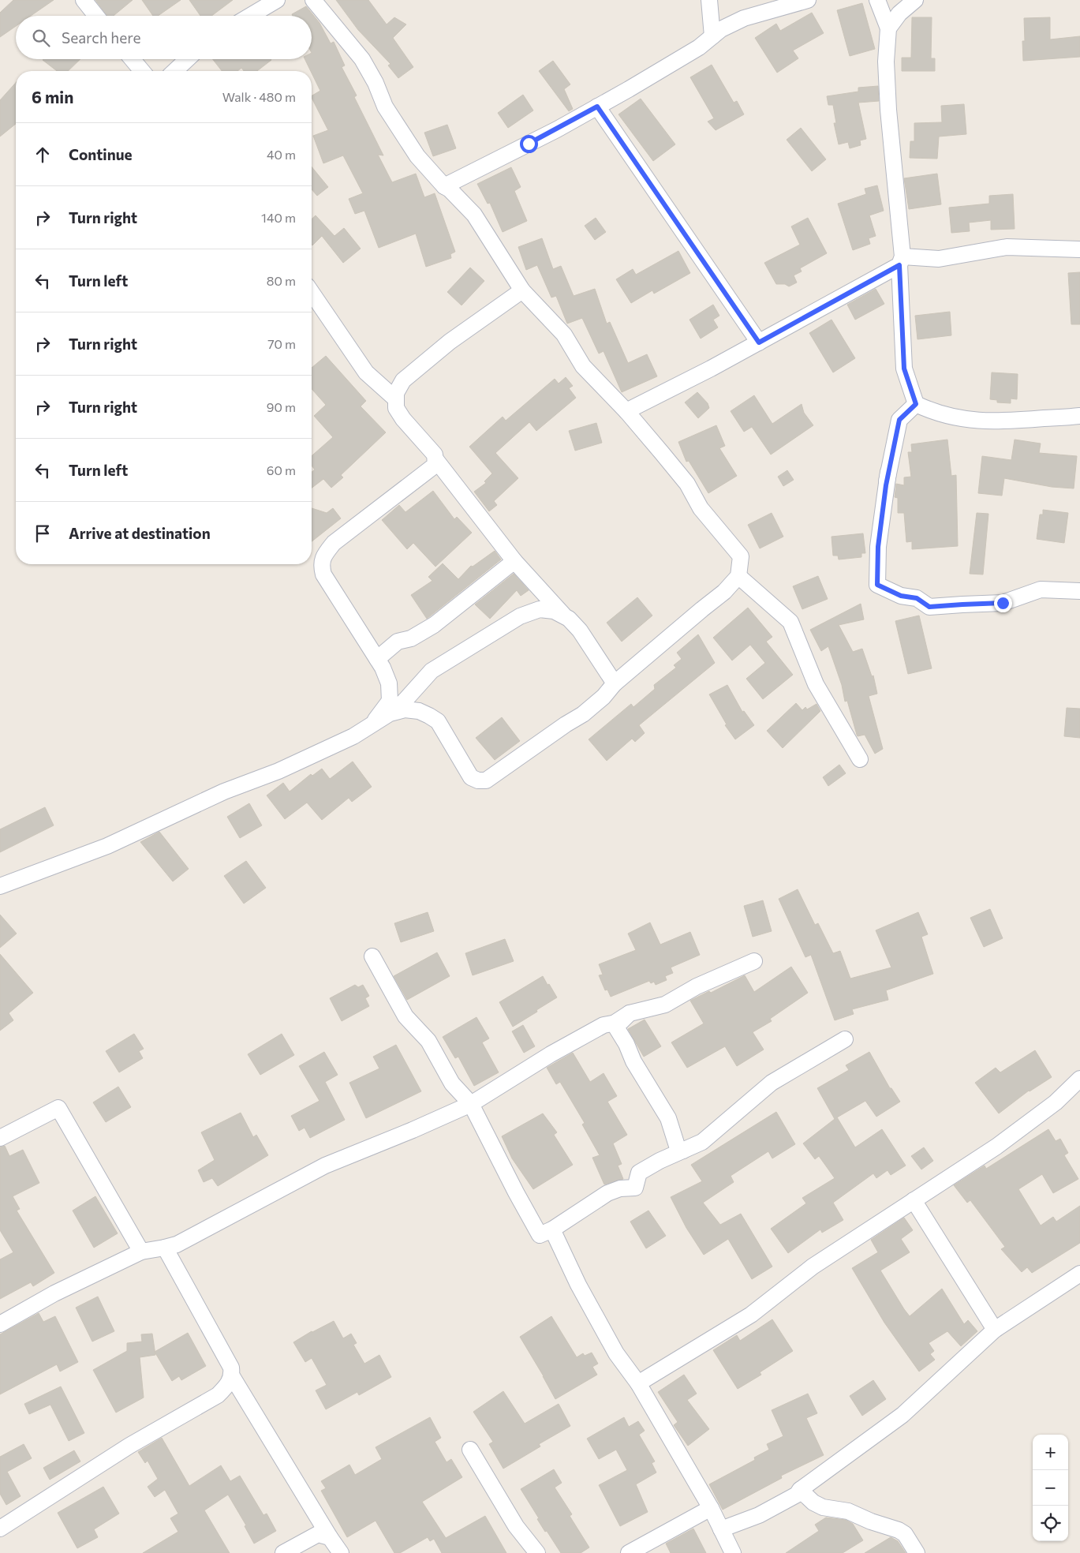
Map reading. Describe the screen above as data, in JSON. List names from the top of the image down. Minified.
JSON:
{"page":{"search":"Search here","heading":["6 min","Walk · 480 m"],"list":[["Continue","40 m"],["Turn right","140 m"],["Turn left","80 m"],["Turn right","70 m"],["Turn right","90 m"],["Turn left","60 m"],"Arrive at destination"],"map_buttons":["+","−"]}}
